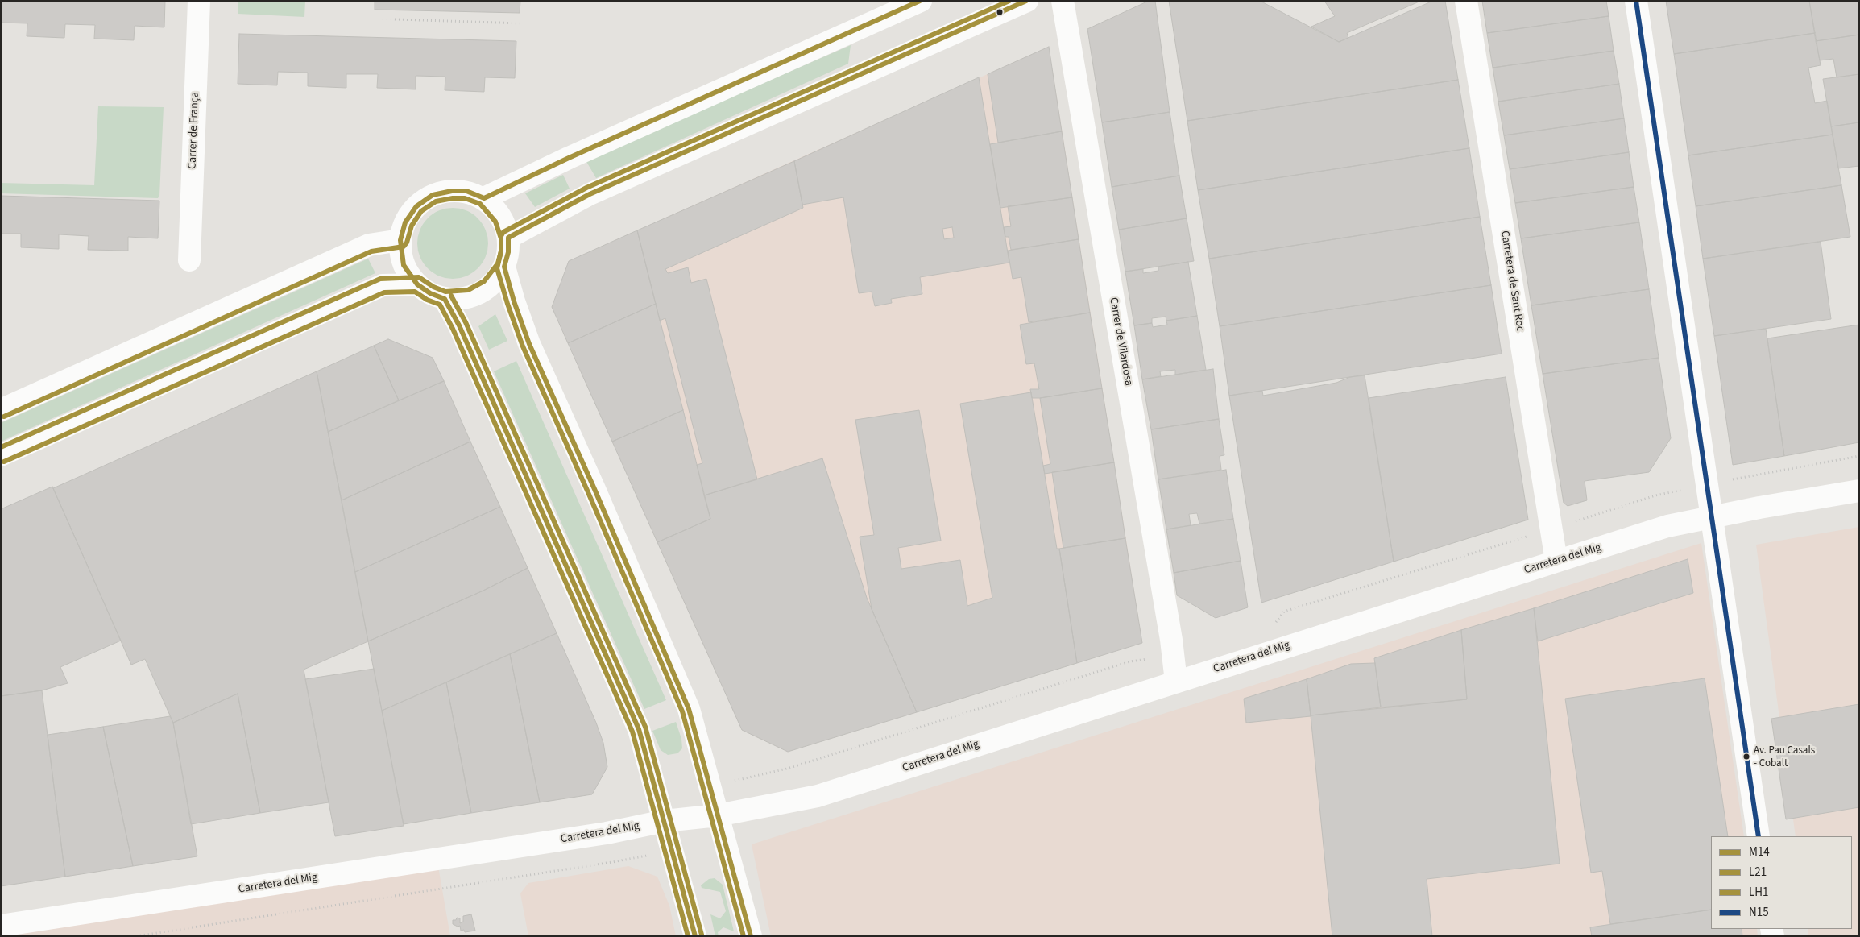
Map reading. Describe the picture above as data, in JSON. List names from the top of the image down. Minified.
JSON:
{"streets":{"street":["Carrer de França","Carretera de Sant Roc","Carrer de Vilardosa","Carretera del Mig"]},"crossings":[["Carretera de Sant Roc","Carretera del Mig"],["Carrer de Vilardosa","Carretera del Mig"]],"places":["Av. Pau Casals - Cobalt"],"lines":["transit line M14","transit line LH1","transit line N15","transit line L21"],"legend":["M14","L21","LH1","N15"]}
